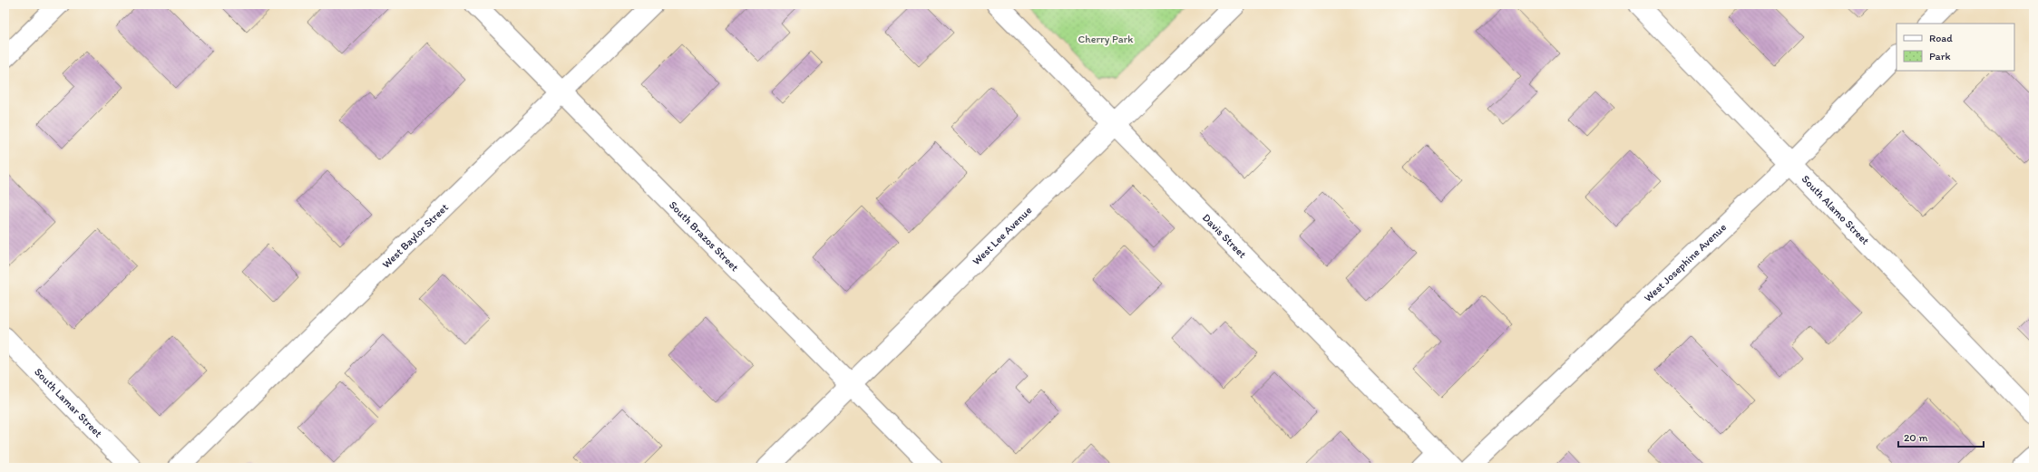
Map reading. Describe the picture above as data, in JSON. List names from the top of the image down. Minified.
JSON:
{"streets":{"street":["South Alamo Street","South Brazos Street","West Lee Avenue","West Baylor Street","Davis Street","West Josephine Avenue","South Lamar Street"]},"crossings":[["South Alamo Street","West Josephine Avenue"],["South Brazos Street","West Lee Avenue"],["South Brazos Street","West Baylor Street"],["West Lee Avenue","Davis Street"]],"parks":["Cherry Park"],"legend":["Road","Park"],"scale_bar":"20 m"}
